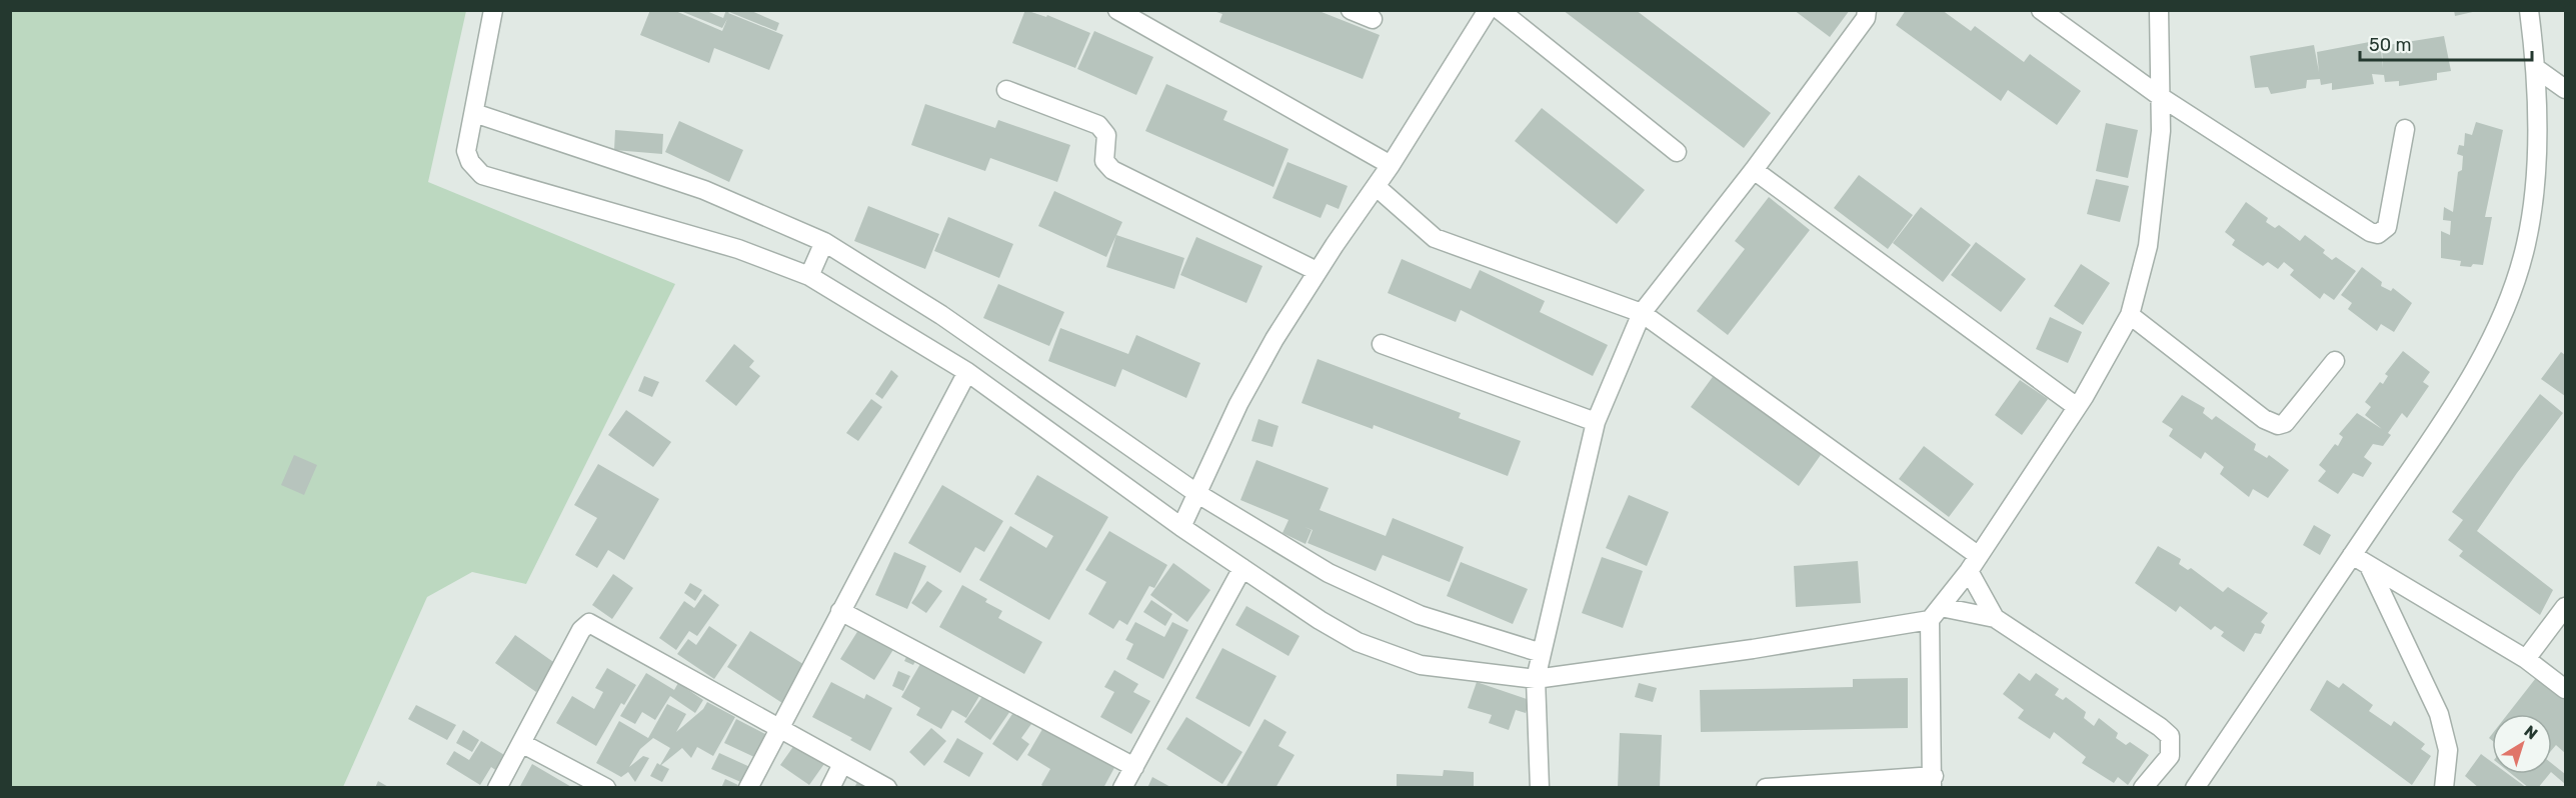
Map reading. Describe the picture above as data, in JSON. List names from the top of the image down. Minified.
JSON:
{"scale_bar":"50 m","north":"top right"}
